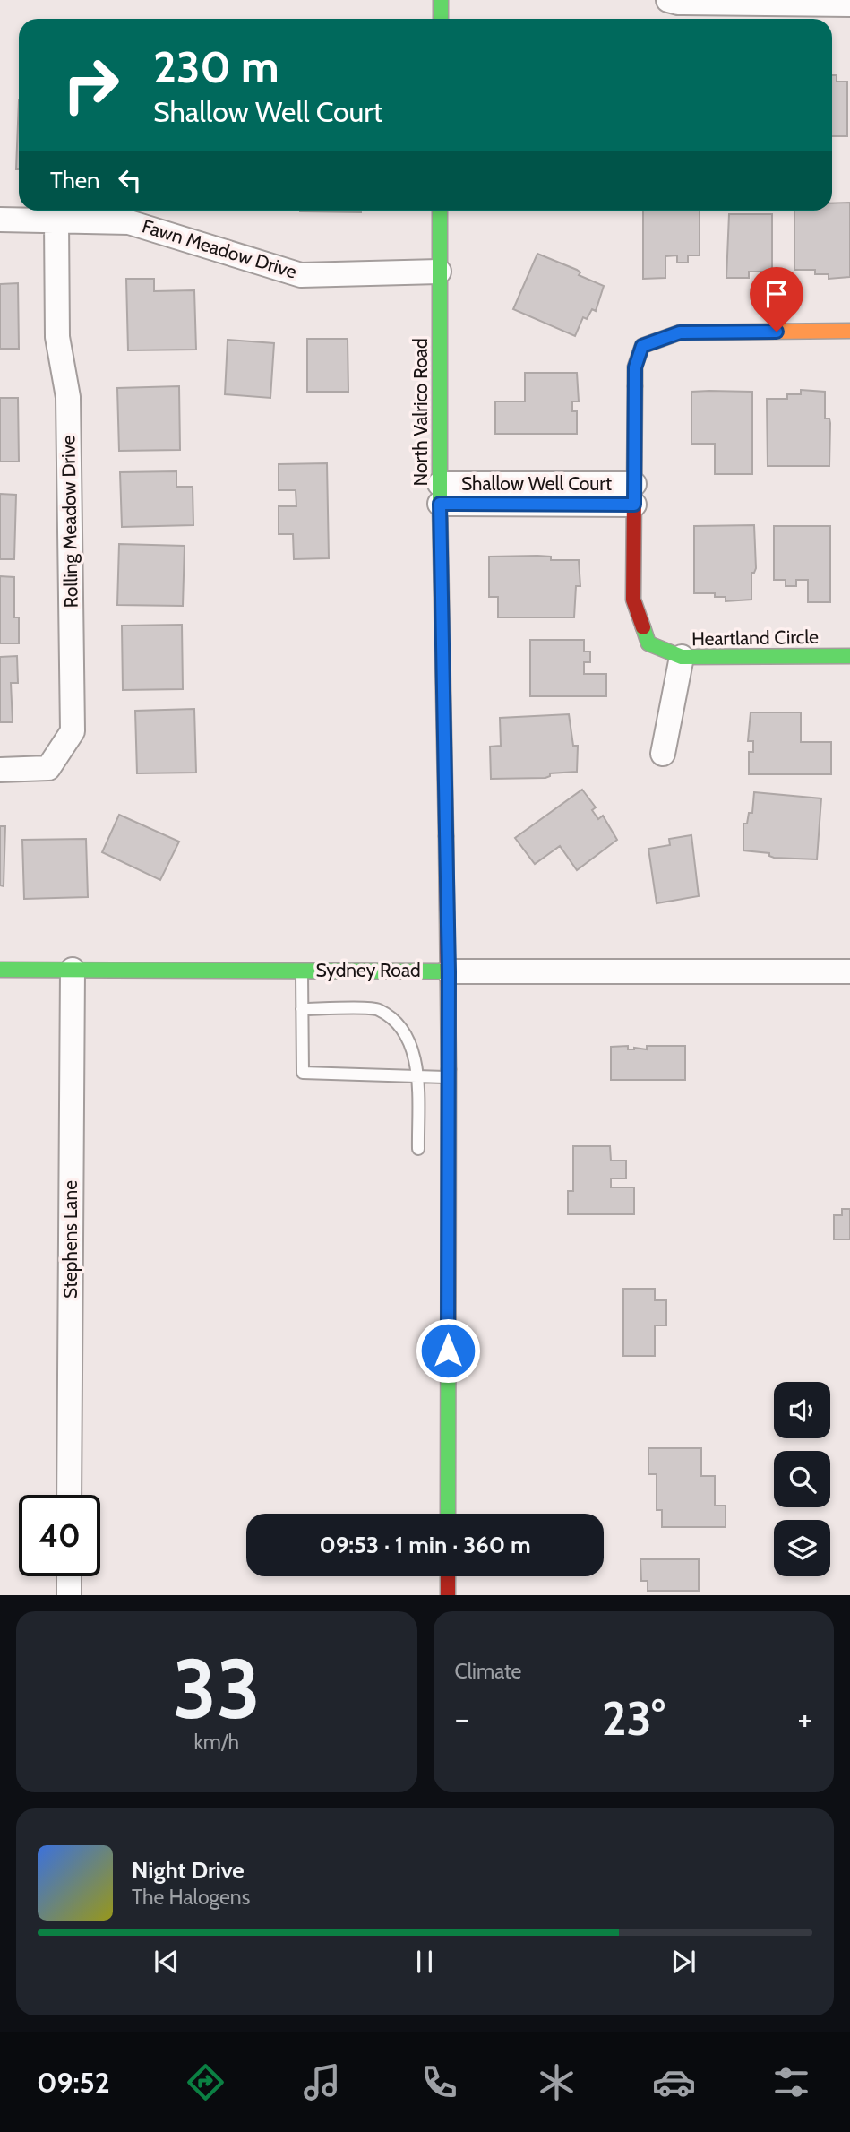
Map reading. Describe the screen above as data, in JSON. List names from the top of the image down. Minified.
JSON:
{"streets":{"street":["Fawn Meadow Drive","North Valrico Road","Shallow Well Court","Rolling Meadow Drive","Heartland Circle","Sydney Road","Stephens Lane"]},"crossings":[["Fawn Meadow Drive","North Valrico Road"],["Fawn Meadow Drive","Rolling Meadow Drive"],["North Valrico Road","Shallow Well Court"],["North Valrico Road","Sydney Road"],["Shallow Well Court","Heartland Circle"],["Sydney Road","Stephens Lane"]],"page":{"turn":["230 m","Shallow Well Court"],"then":"Then","limit":"40","trip":"09:53 · 1 min · 360 m","tile":[["33","km/h"],"Climate"],"heat":["−","23°","+"],"song":["Night Drive","The Halogens"],"tabs":"09:52"}}
